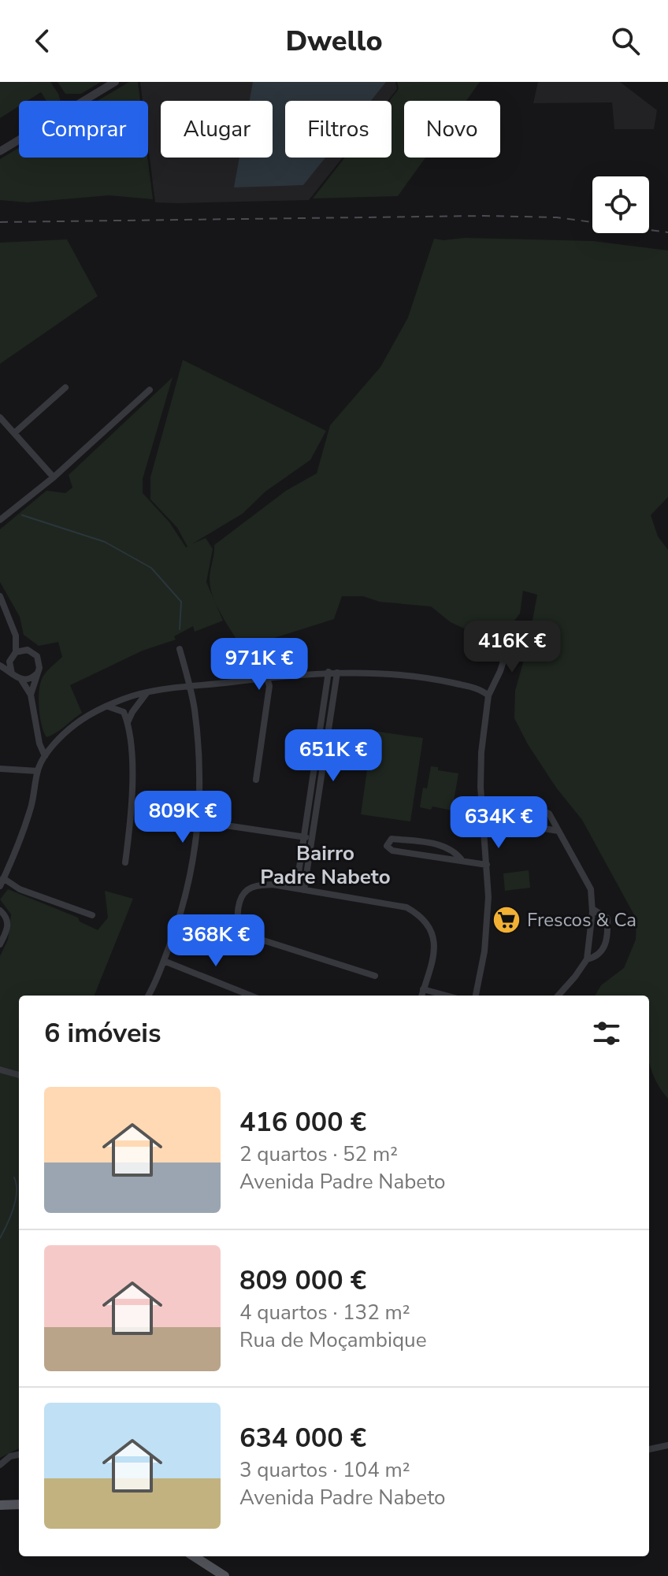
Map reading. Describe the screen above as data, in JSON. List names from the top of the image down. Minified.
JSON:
{"districts":["Bairro Padre Nabeto"],"places":{"supermarket":["Frescos & Ca"]},"page":{"header":"Dwello","chip":["Comprar","Alugar","Filtros","Novo"],"price":["416K €","971K €","651K €","809K €","634K €","368K €"],"heading":"6 imóveis","list":[{"name":"416 000 €","note":"2 quartos · 52 m² · Avenida Padre Nabeto"},{"name":"809 000 €","note":"4 quartos · 132 m² · Rua de Moçambique"},{"name":"634 000 €","note":"3 quartos · 104 m² · Avenida Padre Nabeto"}]}}
